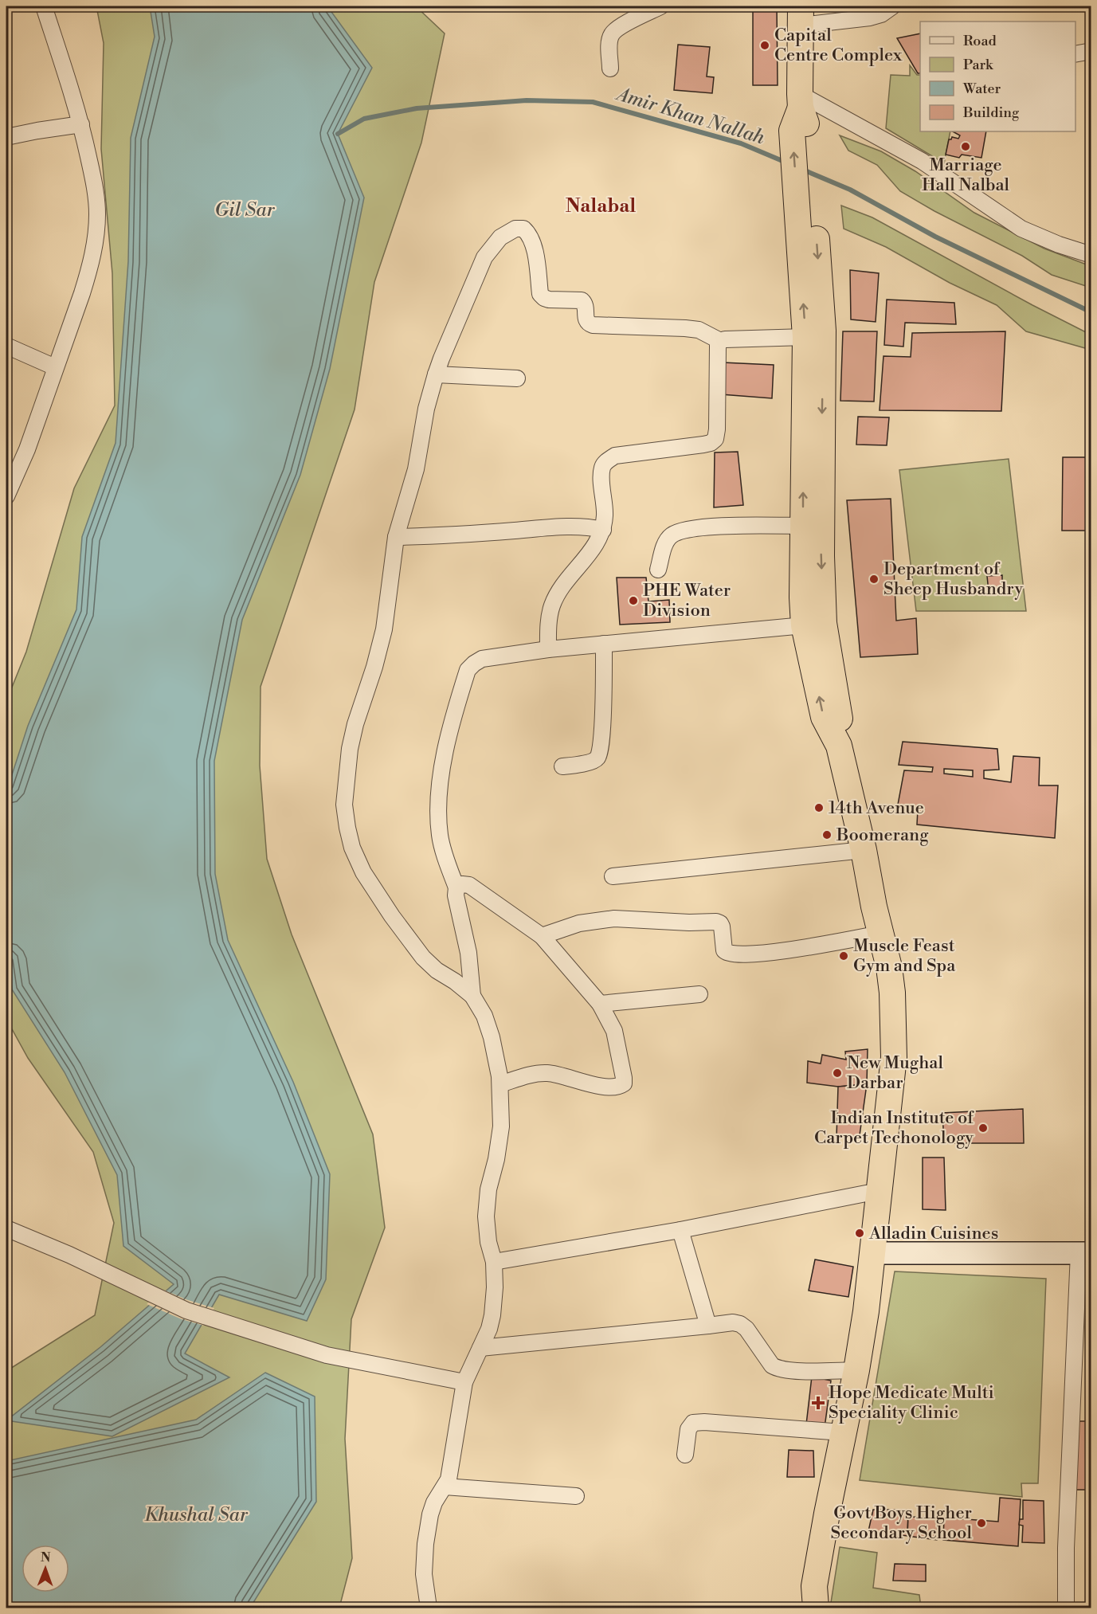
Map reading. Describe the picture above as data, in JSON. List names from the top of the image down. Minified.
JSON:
{"districts":["Nalabal"],"water":["Amir Khan Nallah","Gil Sar","Khushal Sar"],"places":{"other":["Capital Centre Complex","Marriage Hall Nalbal","Department of Sheep Husbandry","PHE Water Division","14th Avenue","Boomerang","Muscle Feast Gym and Spa","New Mughal Darbar","Indian Institute of Carpet Techonology","Alladin Cuisines","Govt Boys Higher Secondary School"],"health":["Hope Medicate Multi Speciality Clinic"]},"legend":["Road","Park","Water","Building"],"north":"top"}
